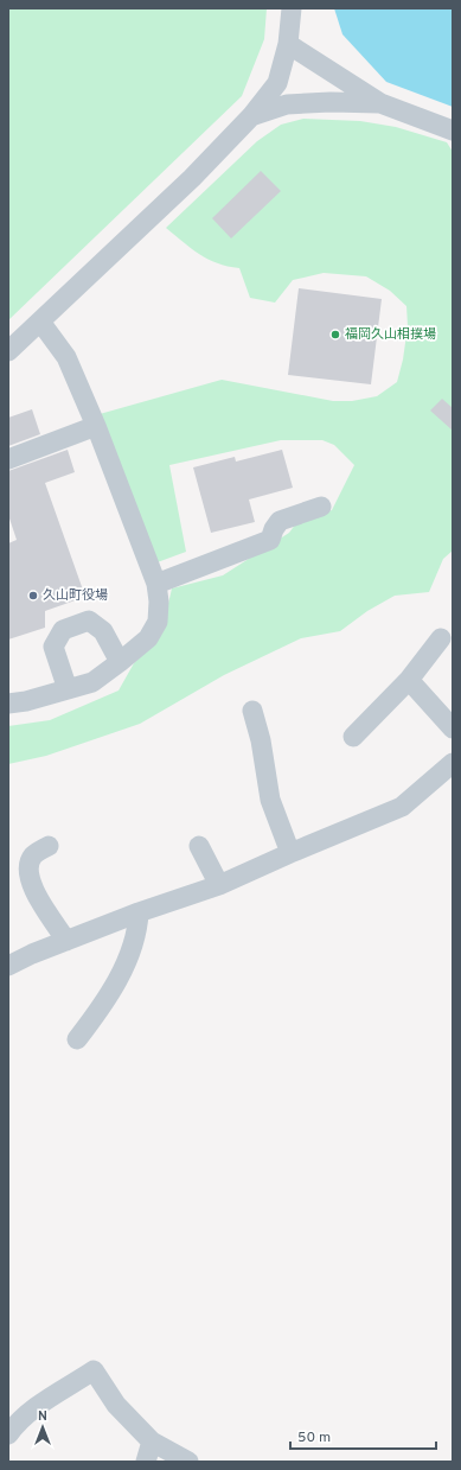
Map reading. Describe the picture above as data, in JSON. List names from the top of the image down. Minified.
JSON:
{"places":["福岡久山相撲場","久山町役場"],"scale_bar":"50 m","north":"top"}
